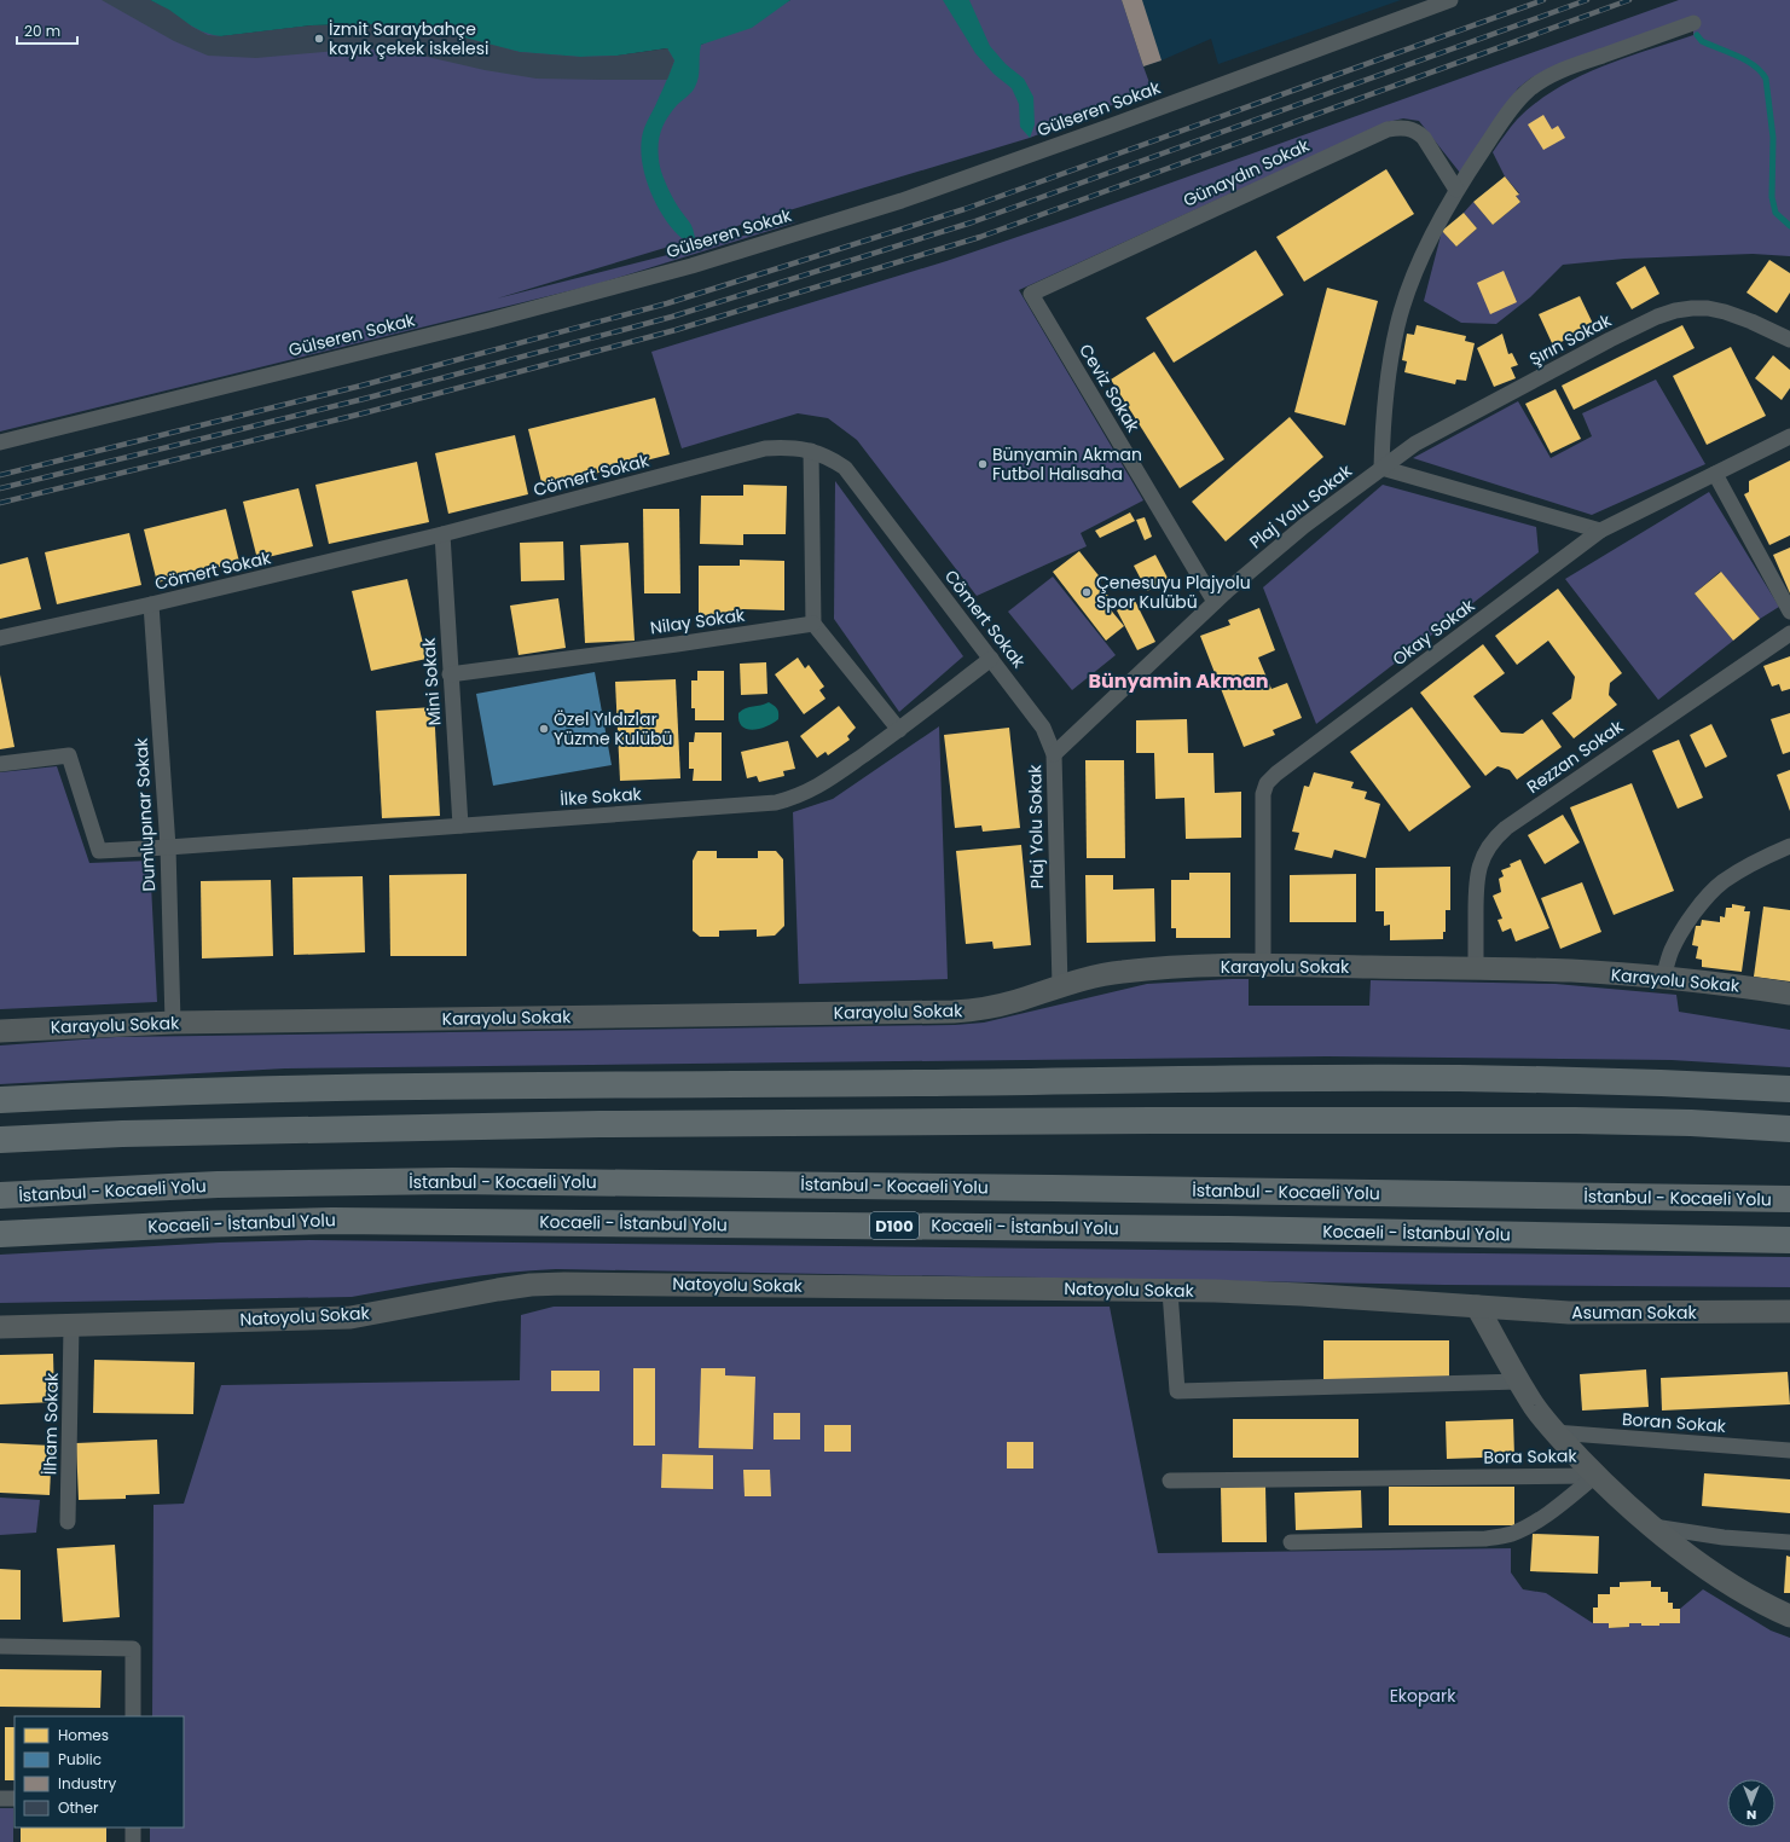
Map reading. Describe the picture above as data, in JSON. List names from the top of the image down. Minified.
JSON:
{"streets":{"highway":["İstanbul - Kocaeli Yolu","Kocaeli - İstanbul Yolu","D100"],"main road":["Karayolu Sokak","Natoyolu Sokak","Asuman Sokak"],"street":["Gülseren Sokak","Günaydın Sokak","Şırın Sokak","Ceviz Sokak","Cömert Sokak","Plaj Yolu Sokak","Nilay Sokak","Okay Sokak","Mini Sokak","Rezzan Sokak","İlke Sokak","Dumlupınar Sokak","Boran Sokak","İlham Sokak","Bora Sokak"]},"crossings":[["Günaydın Sokak","Ceviz Sokak"],["Şırın Sokak","Plaj Yolu Sokak"],["Ceviz Sokak","Plaj Yolu Sokak"],["Cömert Sokak","Plaj Yolu Sokak"],["Cömert Sokak","Mini Sokak"],["Cömert Sokak","İlke Sokak"],["Cömert Sokak","Dumlupınar Sokak"],["Plaj Yolu Sokak","Karayolu Sokak"],["Nilay Sokak","Mini Sokak"],["Okay Sokak","Karayolu Sokak"],["Mini Sokak","İlke Sokak"],["Rezzan Sokak","Karayolu Sokak"],["İlke Sokak","Dumlupınar Sokak"],["Dumlupınar Sokak","Karayolu Sokak"],["Natoyolu Sokak","Asuman Sokak"],["Natoyolu Sokak","İlham Sokak"]],"districts":["Bünyamin Akman"],"parks":["Ekopark"],"places":["İzmit Saraybahçe kayık çekek iskelesi","Bünyamin Akman Futbol Halısaha","Çenesuyu Plajyolu Spor Kulübü","Özel Yıldızlar Yüzme Kulübü"],"legend":["Homes","Public","Industry","Other"],"scale_bar":"20 m","north":"bottom"}
